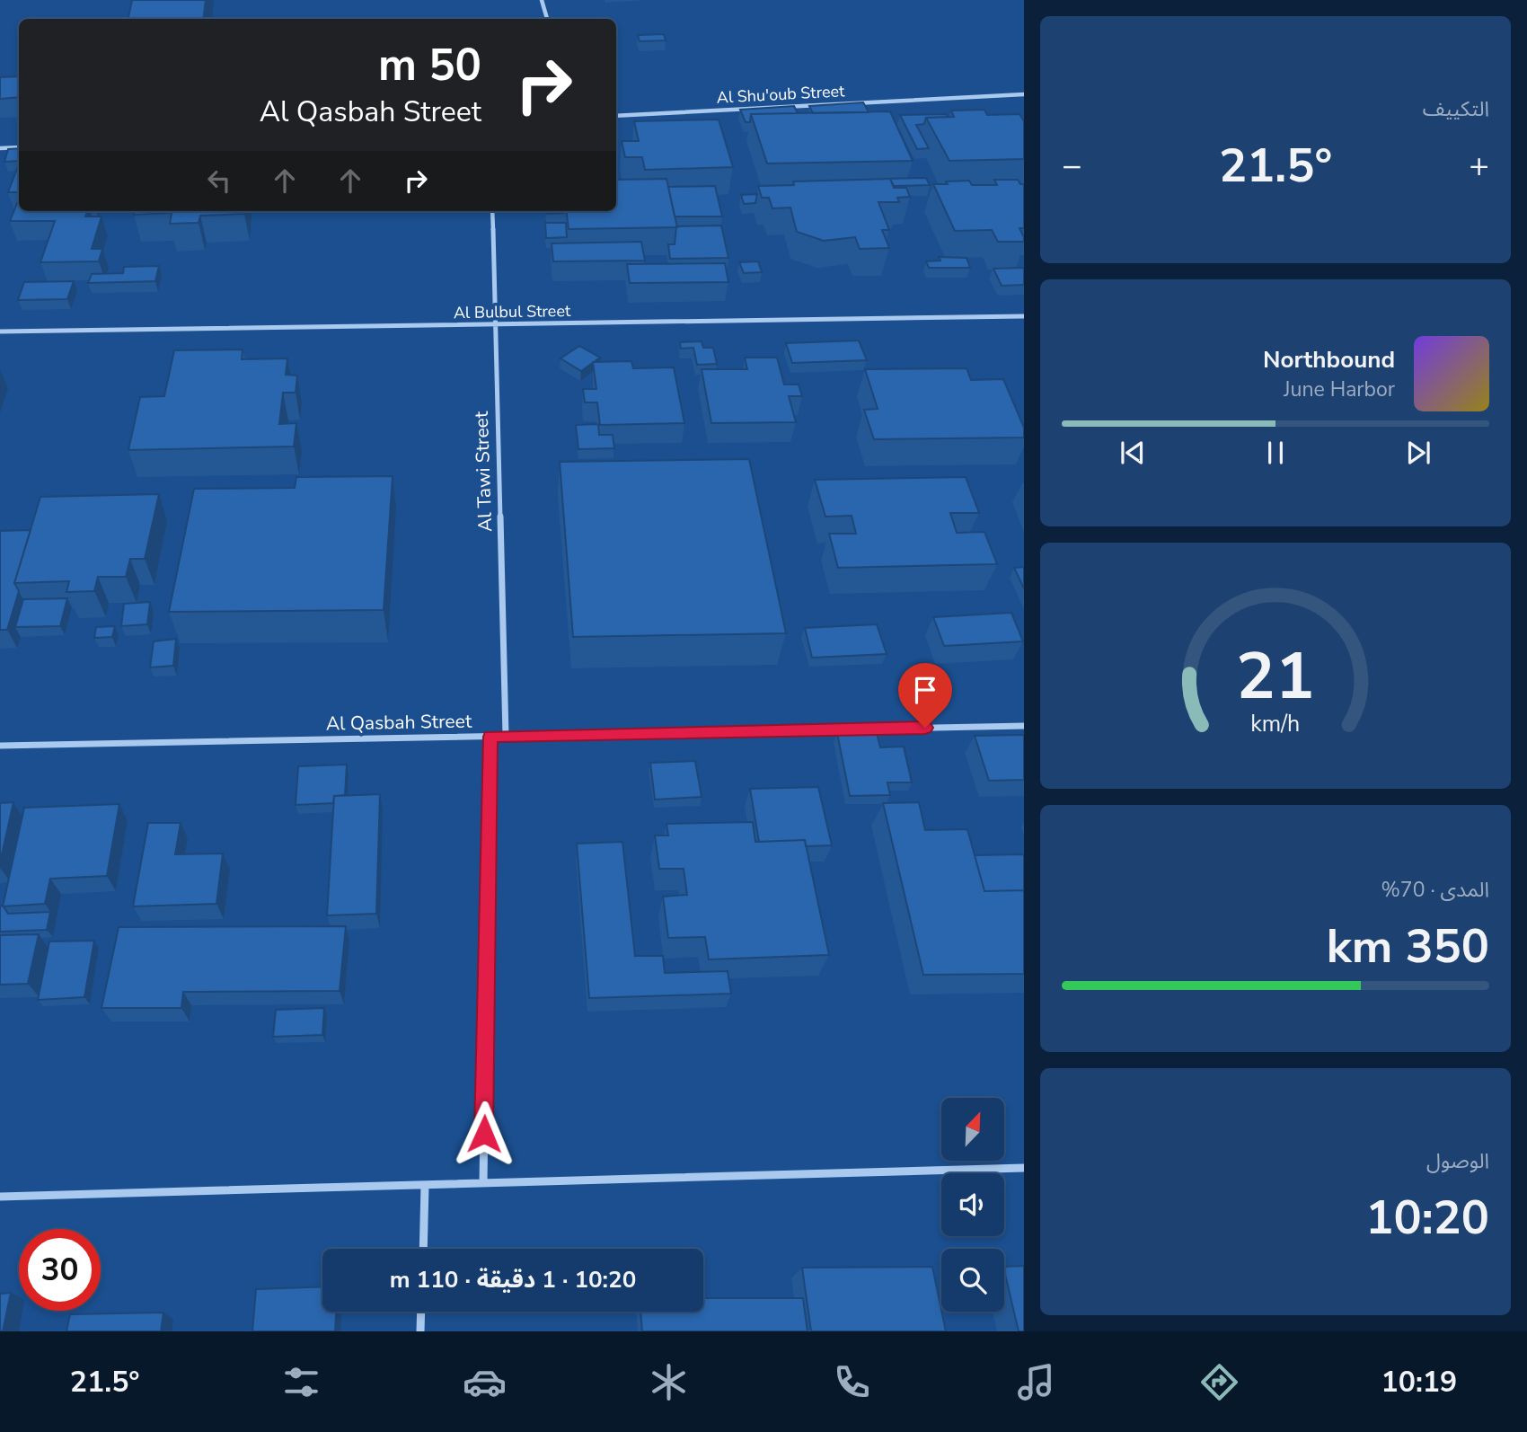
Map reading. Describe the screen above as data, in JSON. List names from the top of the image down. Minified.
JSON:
{"streets":{"street":["Al Shu'oub Street","Al Bulbul Street","Al Tawi Street","Al Qasbah Street"]},"crossings":[["Al Bulbul Street","Al Tawi Street"],["Al Tawi Street","Al Qasbah Street"]],"north":"top right","page":{"tile":["التكييف",["المدى · 70%","350 km"],["الوصول","10:20"]],"turn":["50 m","Al Qasbah Street"],"heat":["−","21.5°","+"],"song":["Northbound","June Harbor"],"limit":"30","trip":"10:20 · 1 دقيقة · 110 m","tabs":["10:19","21.5°"],"gauge":["21","km/h"]}}
